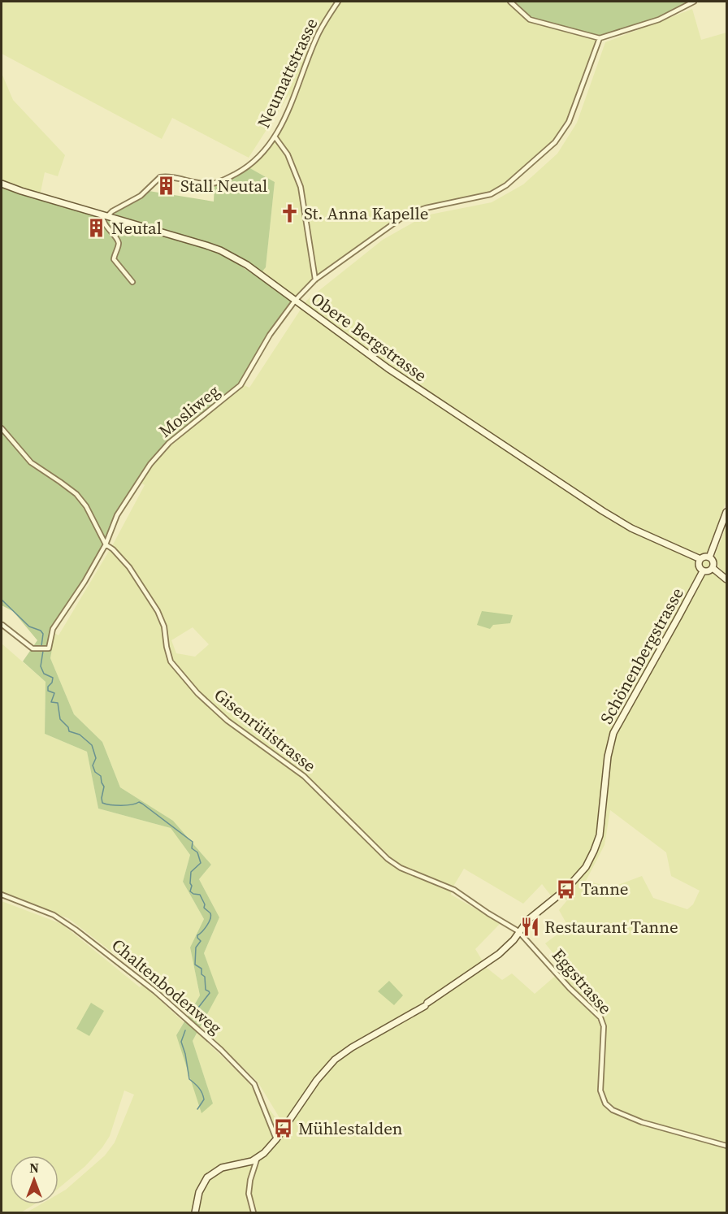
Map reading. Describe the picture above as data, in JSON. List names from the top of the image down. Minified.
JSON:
{"streets":{"street":["Neumattstrasse","Obere Bergstrasse","Mosliweg","Schönenbergstrasse","Gisenrütistrasse","Eggstrasse","Chaltenbodenweg"]},"crossings":[["Neumattstrasse","Obere Bergstrasse"],["Obere Bergstrasse","Mosliweg"],["Obere Bergstrasse","Schönenbergstrasse"],["Mosliweg","Gisenrütistrasse"],["Schönenbergstrasse","Gisenrütistrasse"],["Schönenbergstrasse","Eggstrasse"],["Schönenbergstrasse","Chaltenbodenweg"],["Gisenrütistrasse","Eggstrasse"]],"places":{"building":["Stall Neutal","Neutal"],"church":["St. Anna Kapelle"],"bus stop":["Tanne","Mühlestalden"],"restaurant":["Restaurant Tanne"]},"north":"top"}
